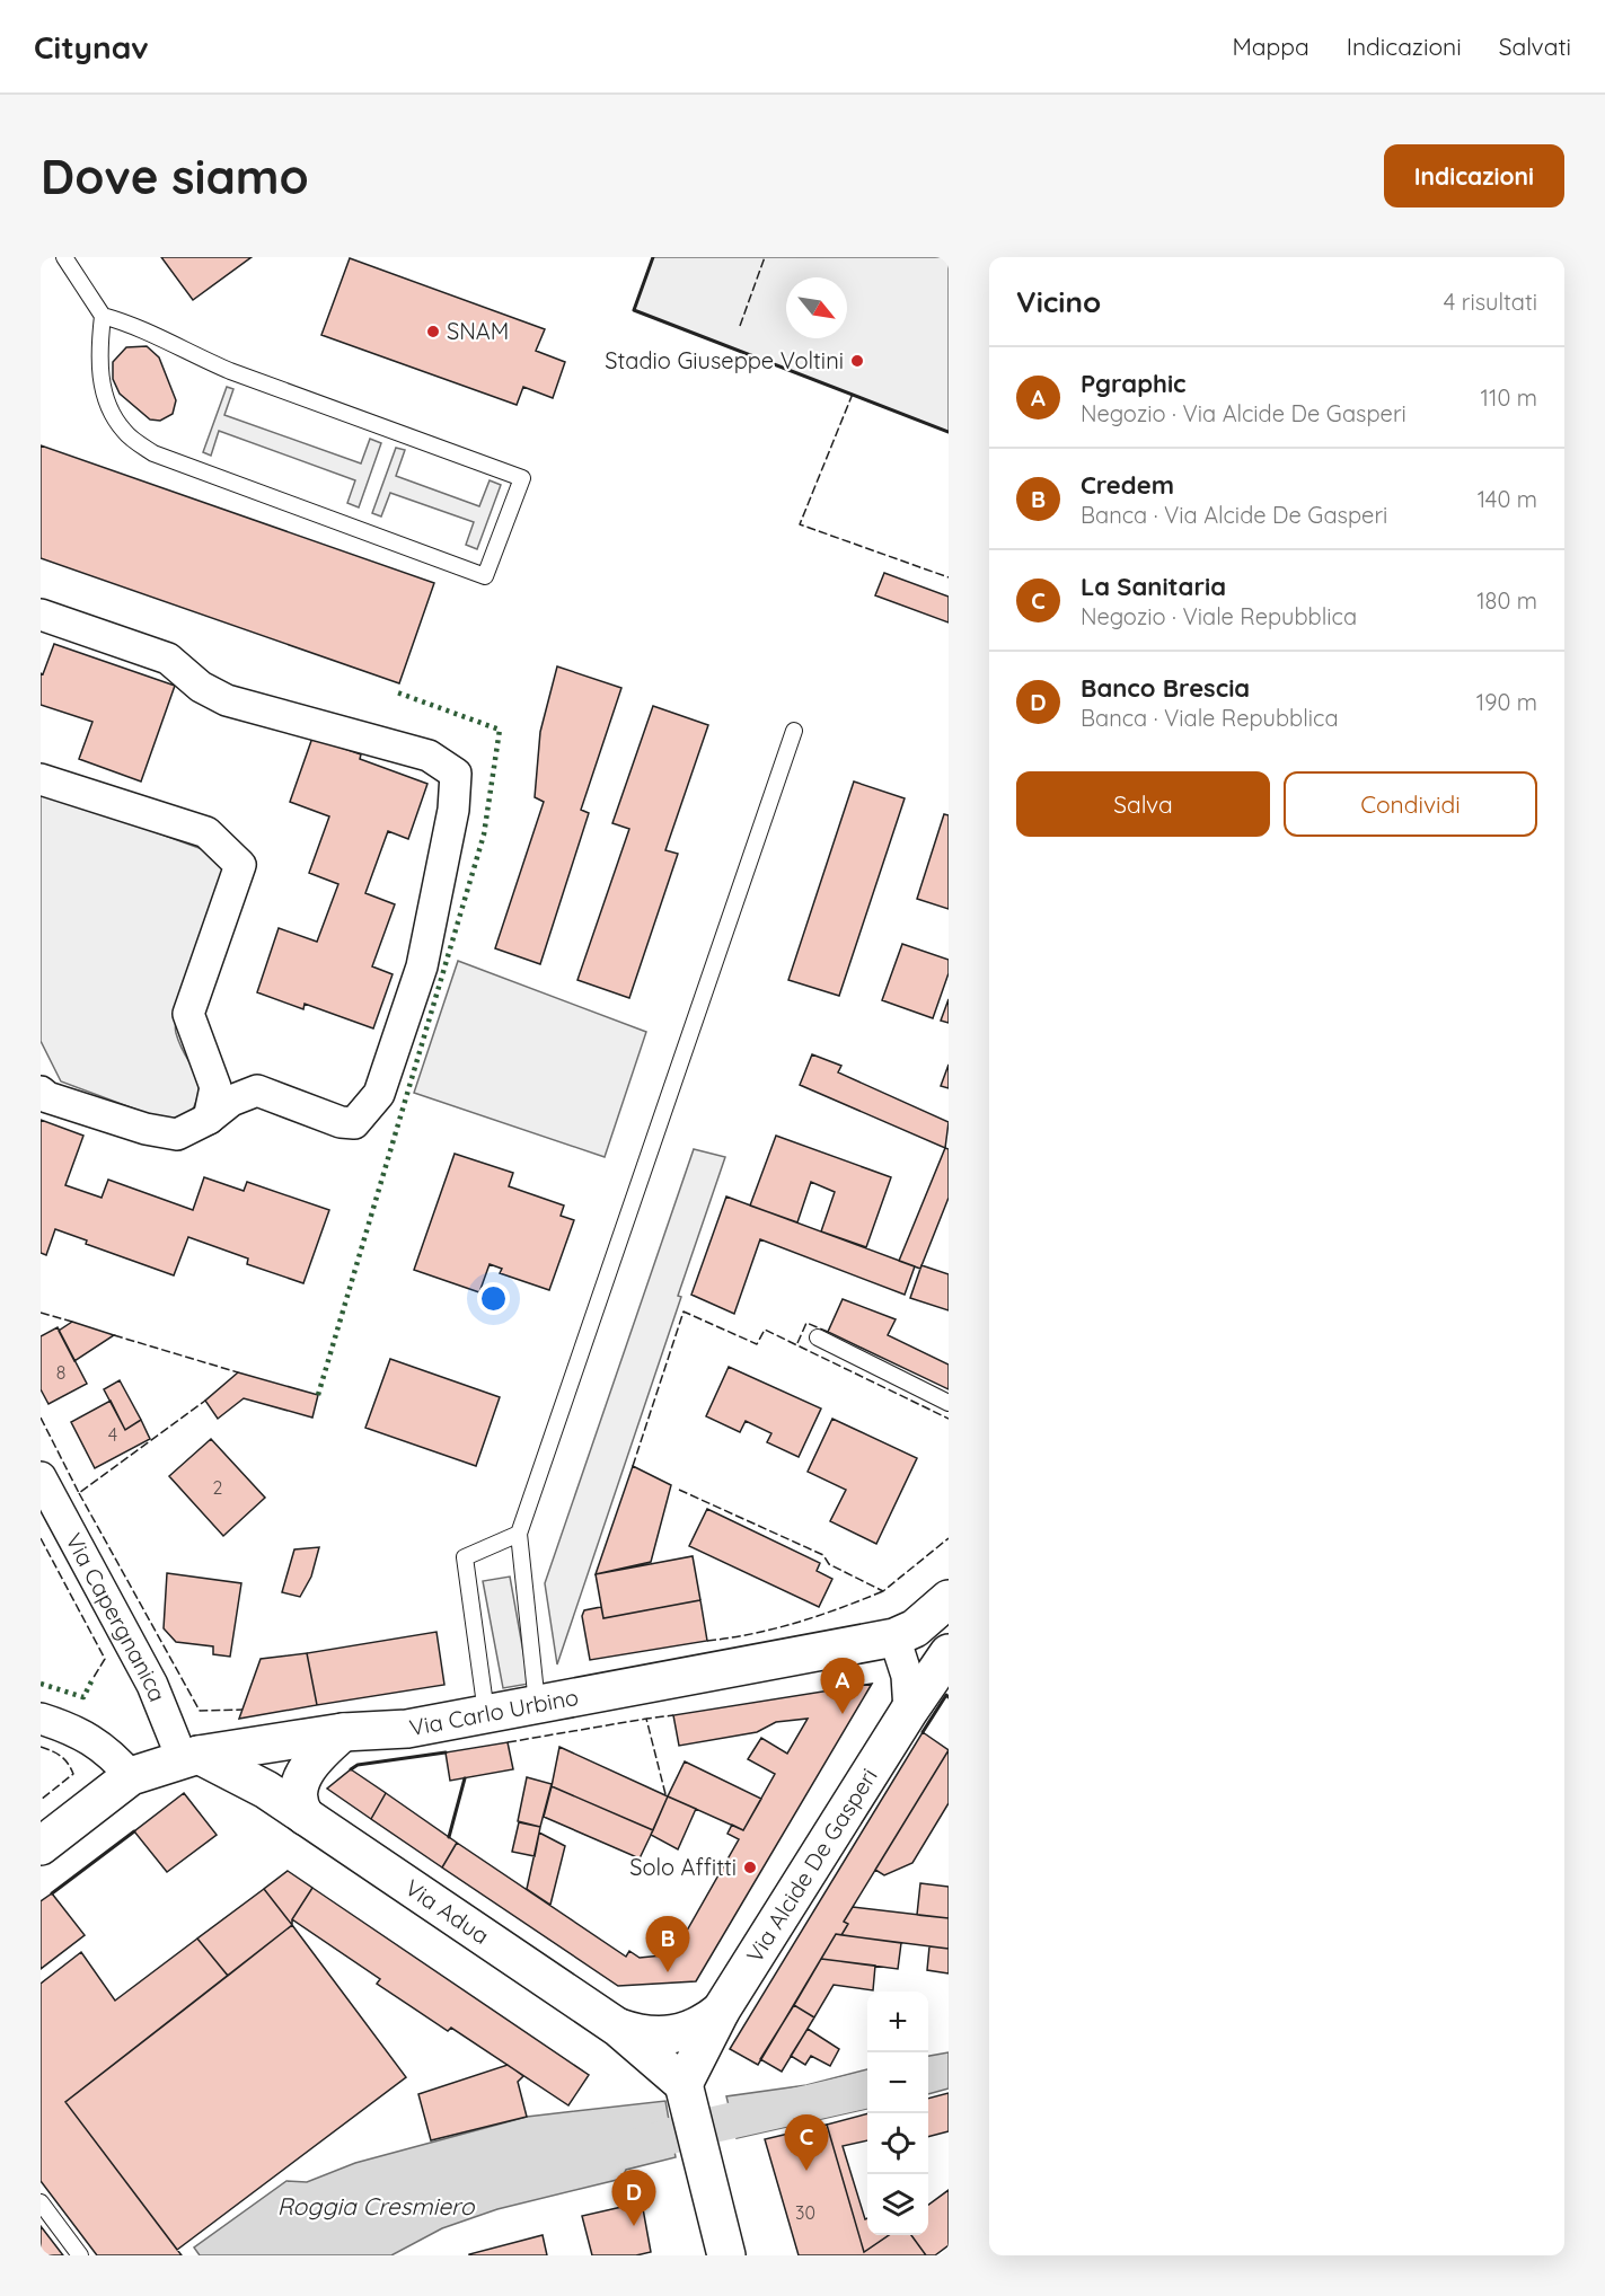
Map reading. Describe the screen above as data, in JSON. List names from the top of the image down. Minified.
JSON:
{"streets":{"street":["Via Capergnanica","Via Carlo Urbino","Via Alcide De Gasperi","Via Adua"]},"crossings":[["Via Capergnanica","Via Carlo Urbino"],["Via Capergnanica","Via Adua"],["Via Carlo Urbino","Via Adua"],["Via Alcide De Gasperi","Via Adua"]],"water":["Roggia Cresmiero"],"places":["SNAM","Stadio Giuseppe Voltini","Solo Affitti"],"house_numbers":["8","4","2","30"],"north":"bottom right","page":{"header":"Citynav","nav":["Mappa","Indicazioni","Salvati"],"buttons":["Indicazioni",["Salva","Condividi"]],"title":"Dove siamo","heading":["Vicino","4 risultati"],"list":[{"mark":"A","name":"Pgraphic","note":"Negozio · Via Alcide De Gasperi","value":"110 m"},{"mark":"B","name":"Credem","note":"Banca · Via Alcide De Gasperi","value":"140 m"},{"mark":"C","name":"La Sanitaria","note":"Negozio · Viale Repubblica","value":"180 m"},{"mark":"D","name":"Banco Brescia","note":"Banca · Viale Repubblica","value":"190 m"}],"pins":["A","B","C","D"],"map_buttons":["+","−"]}}
